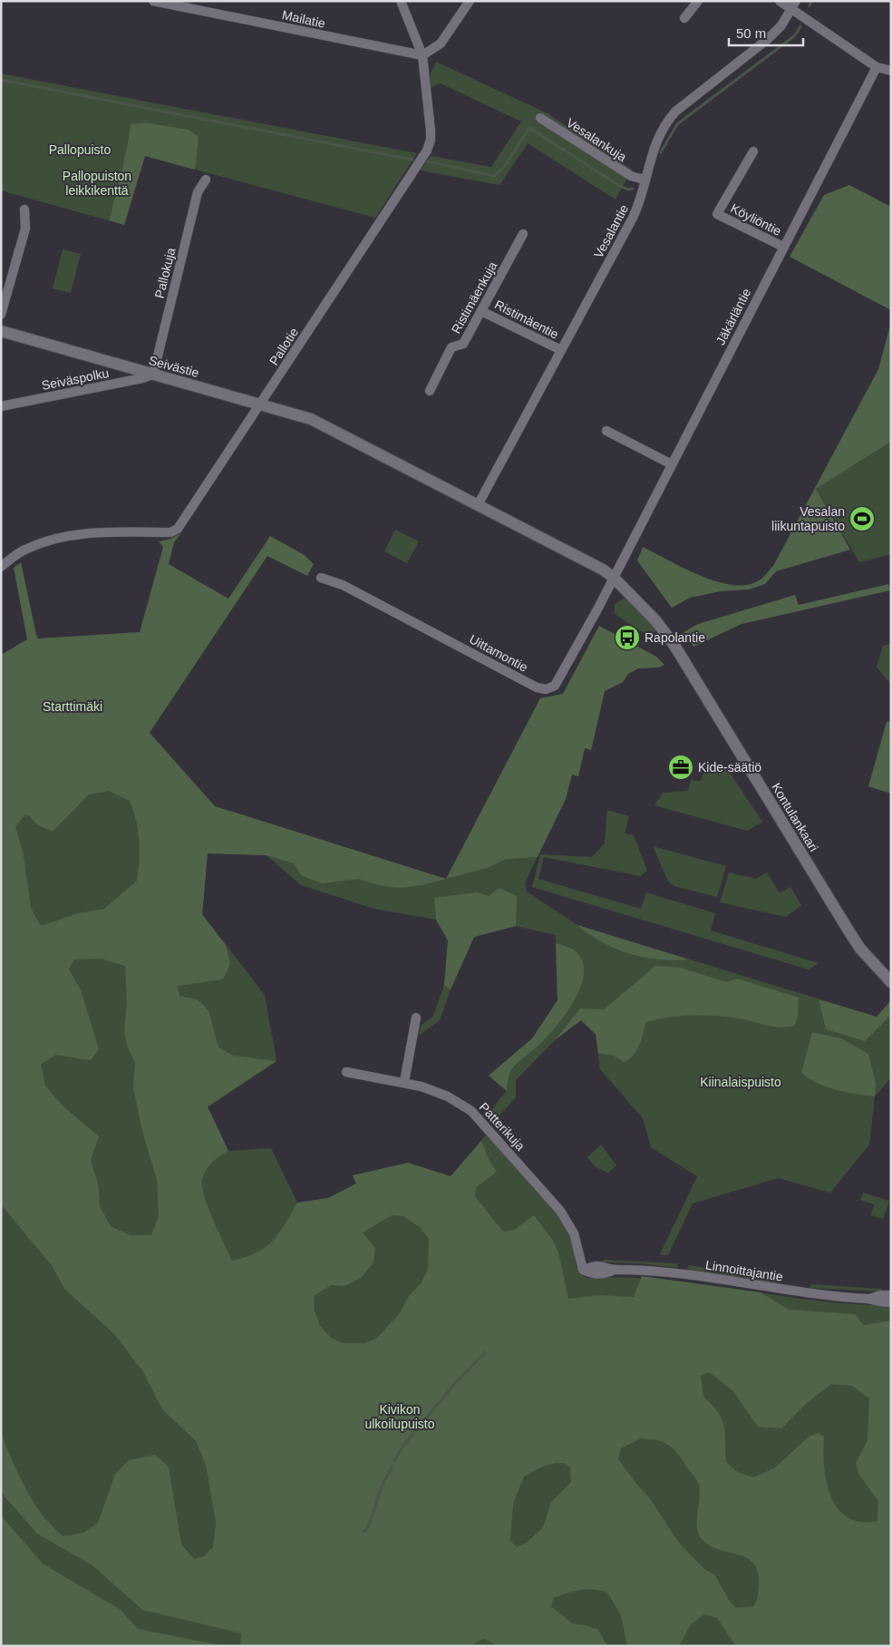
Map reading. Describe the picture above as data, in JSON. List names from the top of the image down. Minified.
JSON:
{"streets":{"street":["Mailatie","Vesalankuja","Köyliöntie","Vesalantie","Pallokuja","Ristimäenkuja","Jäkärläntie","Ristimäentie","Pallotie","Seivästie","Seiväspolku","Uittamontie","Kontulankaari","Patterikuja","Linnoittajantie"]},"crossings":[["Mailatie","Pallotie"],["Köyliöntie","Jäkärläntie"],["Vesalantie","Ristimäentie"],["Vesalantie","Seivästie"],["Pallokuja","Seivästie"],["Pallokuja","Seiväspolku"],["Ristimäenkuja","Ristimäentie"],["Jäkärläntie","Uittamontie"],["Jäkärläntie","Kontulankaari"],["Pallotie","Seivästie"],["Seivästie","Seiväspolku"],["Uittamontie","Kontulankaari"],["Patterikuja","Linnoittajantie"]],"parks":["Pallopuisto","Pallopuiston leikkikenttä","Starttimäki","Kiinalaispuisto","Kivikon ulkoilupuisto"],"places":{"sports":["Vesalan liikuntapuisto"],"bus stop":["Rapolantie"],"office":["Kide-säätiö"]},"scale_bar":"50 m"}
